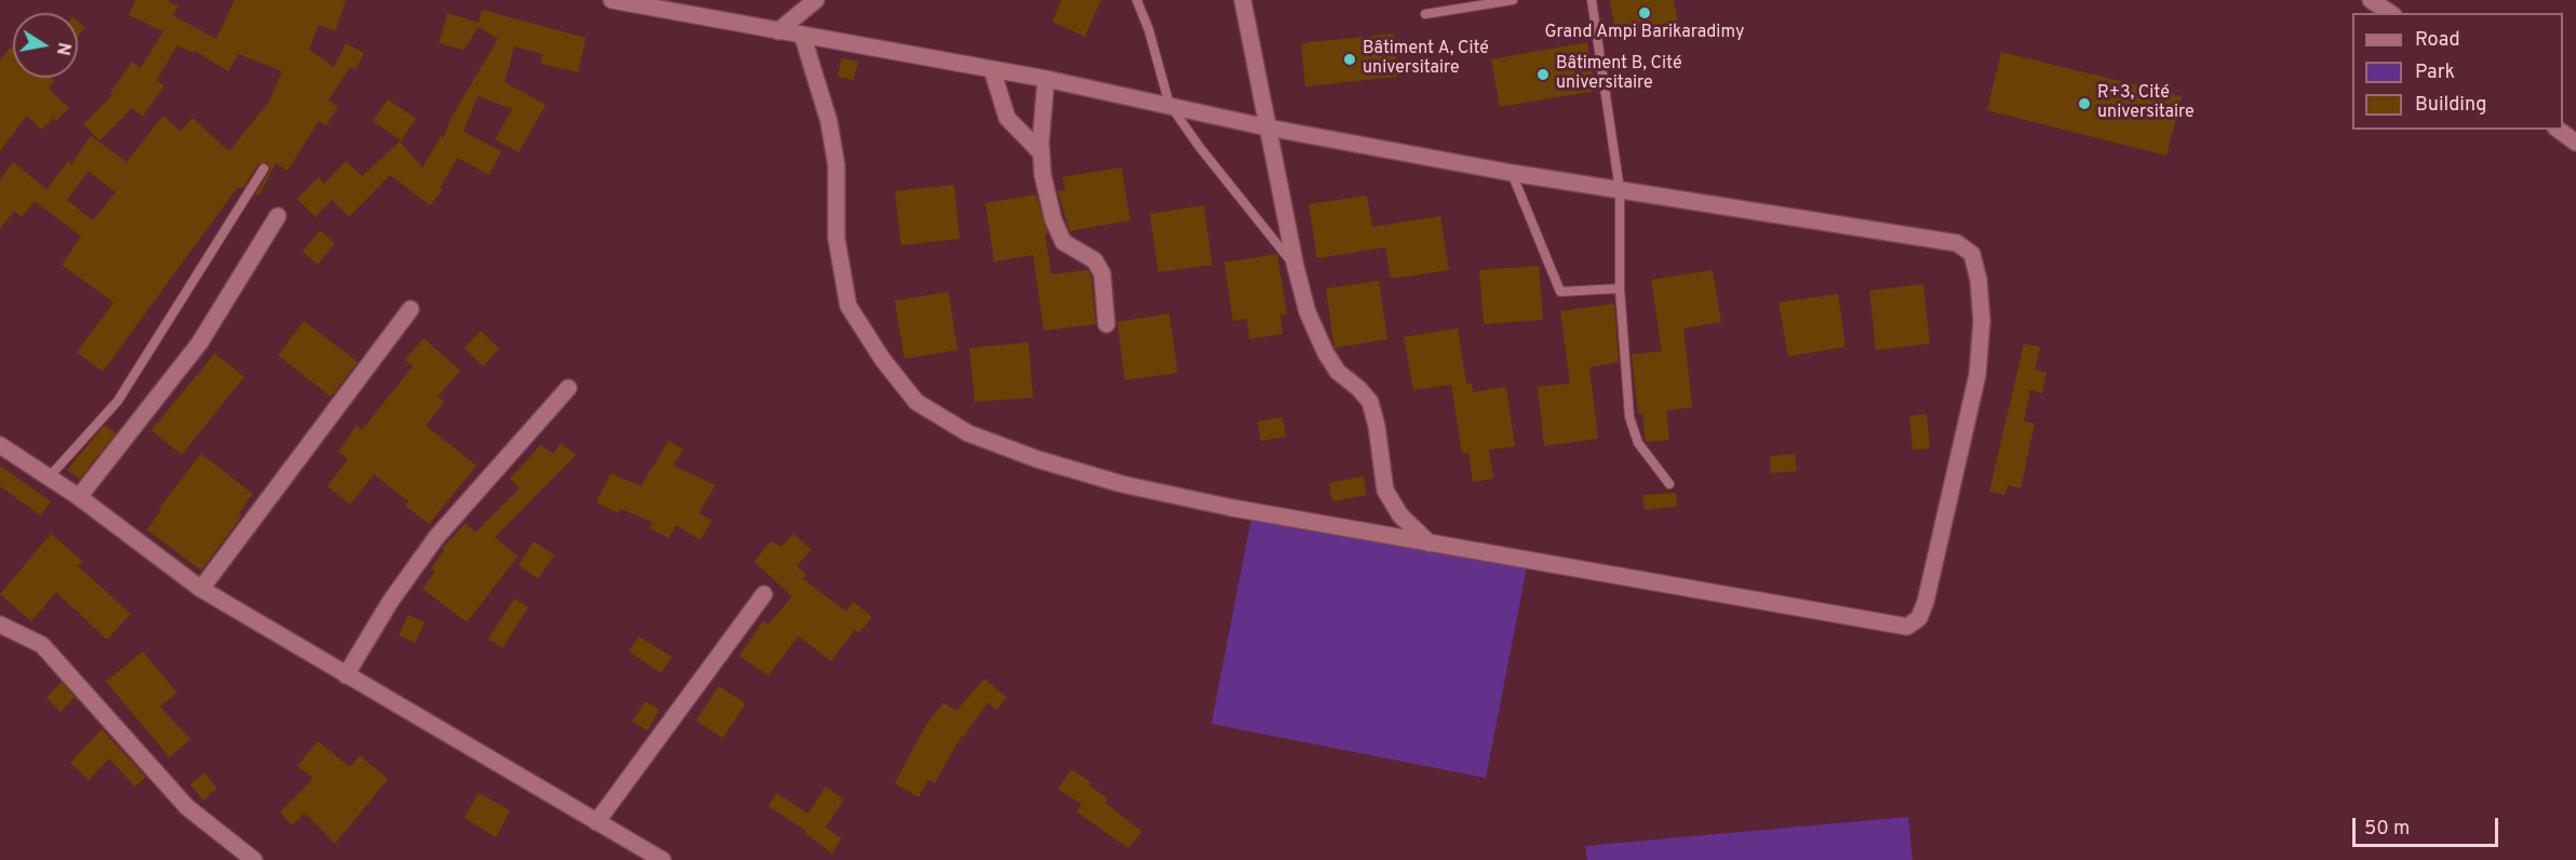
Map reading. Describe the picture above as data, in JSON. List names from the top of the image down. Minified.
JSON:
{"places":["Grand Ampi Barikaradimy","Bâtiment A, Cité universitaire","Bâtiment B, Cité universitaire","R+3, Cité universitaire"],"legend":["Road","Park","Building"],"scale_bar":"50 m","north":"right"}
